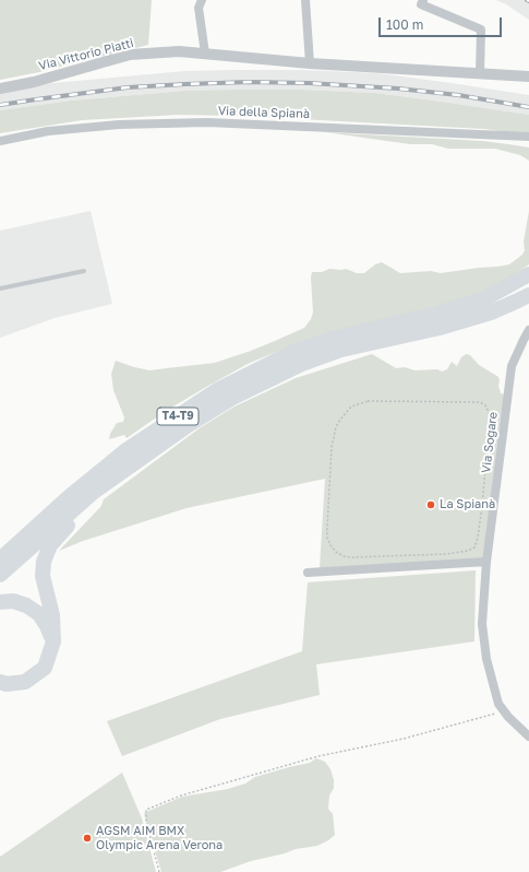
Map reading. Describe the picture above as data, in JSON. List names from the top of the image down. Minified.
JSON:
{"streets":{"highway":["T4-T9"],"street":["Via Vittorio Piatti","Via della Spianà","Via Sogare"]},"places":["La Spianà","AGSM AIM BMX Olympic Arena Verona"],"scale_bar":"100 m"}
